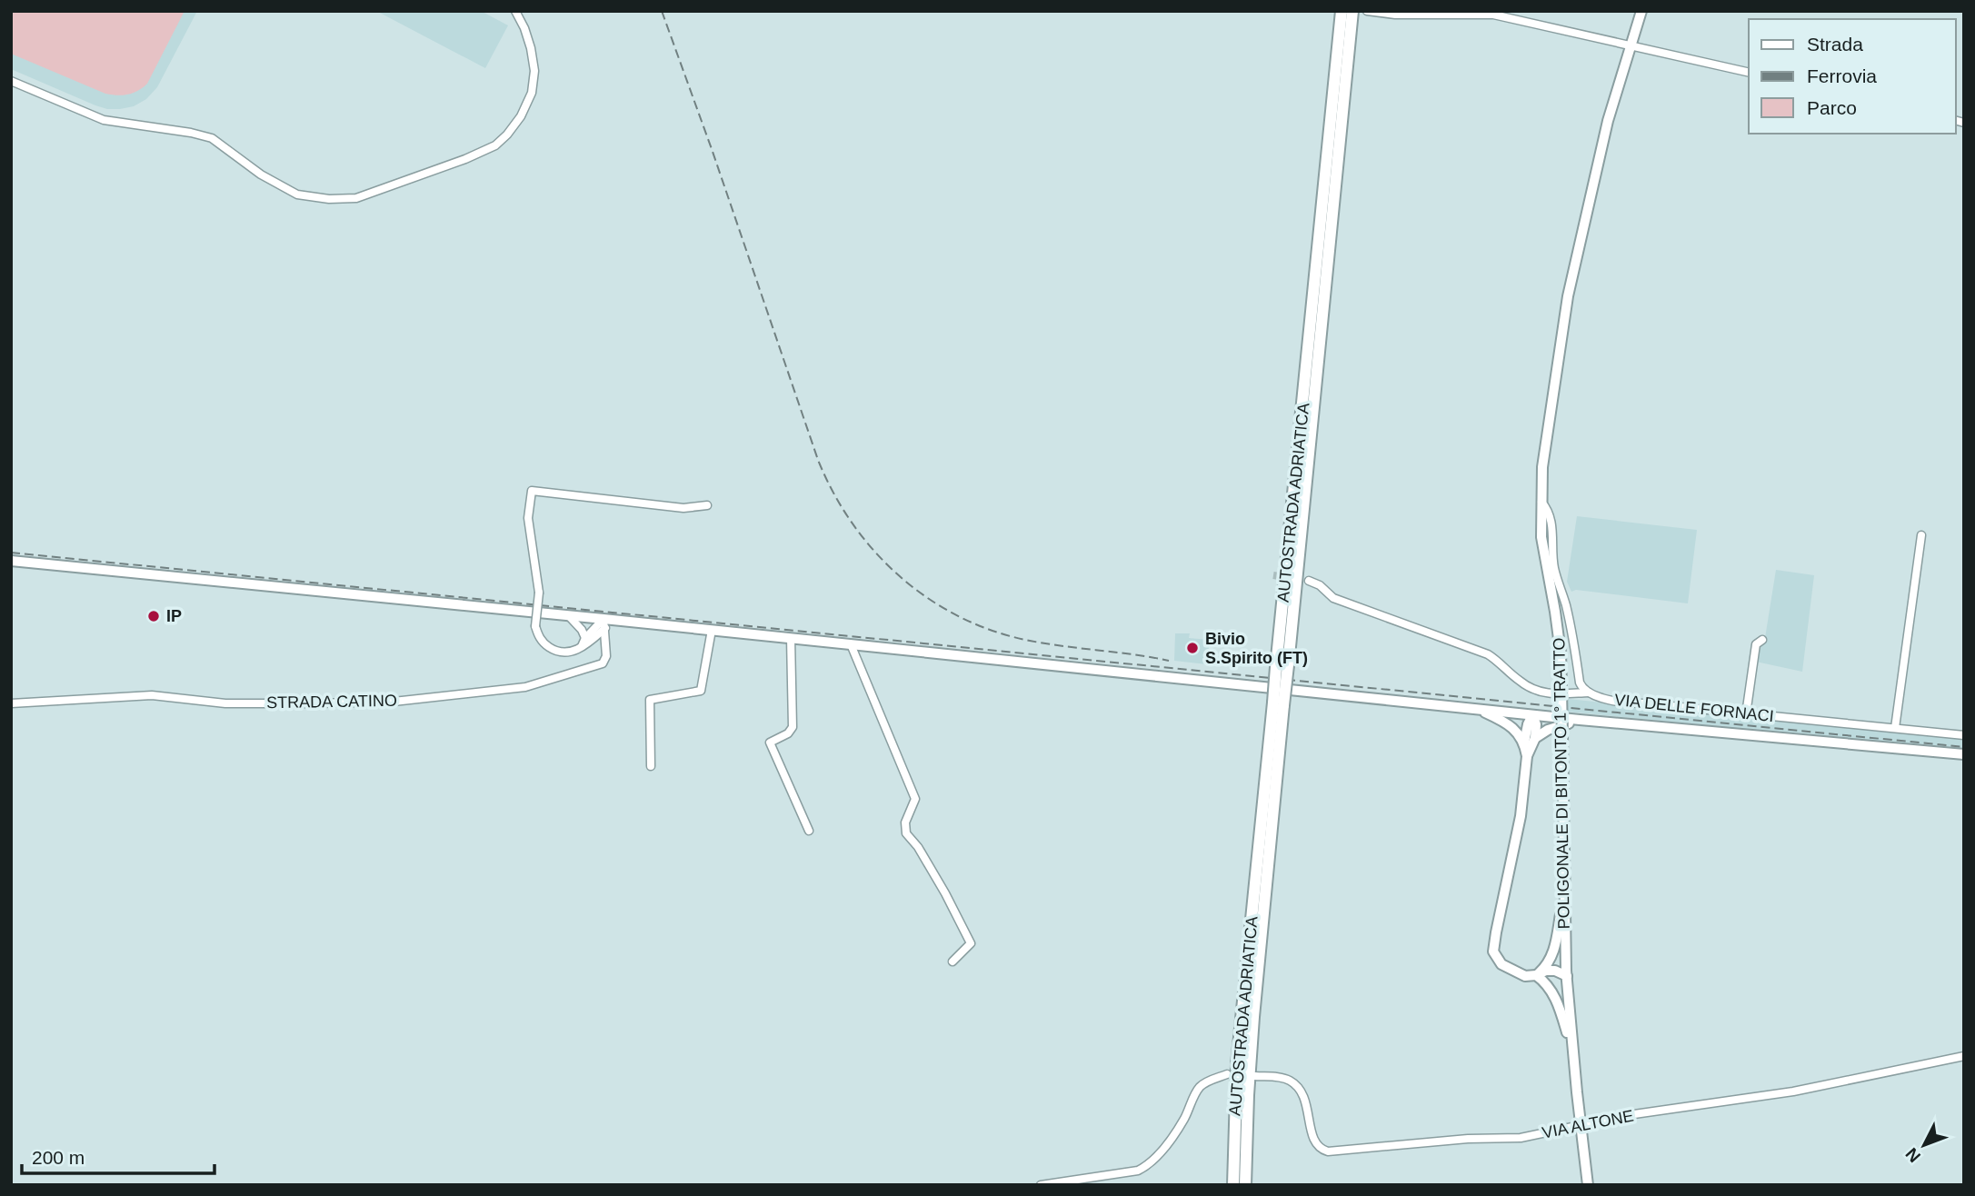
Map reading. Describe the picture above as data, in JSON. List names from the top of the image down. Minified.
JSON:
{"streets":{"highway":["AUTOSTRADA ADRIATICA"],"main road":["POLIGONALE DI BITONTO 1° TRATTO"],"street":["STRADA CATINO","VIA DELLE FORNACI","VIA ALTONE"]},"crossings":[["POLIGONALE DI BITONTO 1° TRATTO","VIA ALTONE"]],"places":["IP","Bivio S.Spirito (FT)"],"legend":["Strada","Ferrovia","Parco"],"scale_bar":"200 m","north":"bottom left"}
